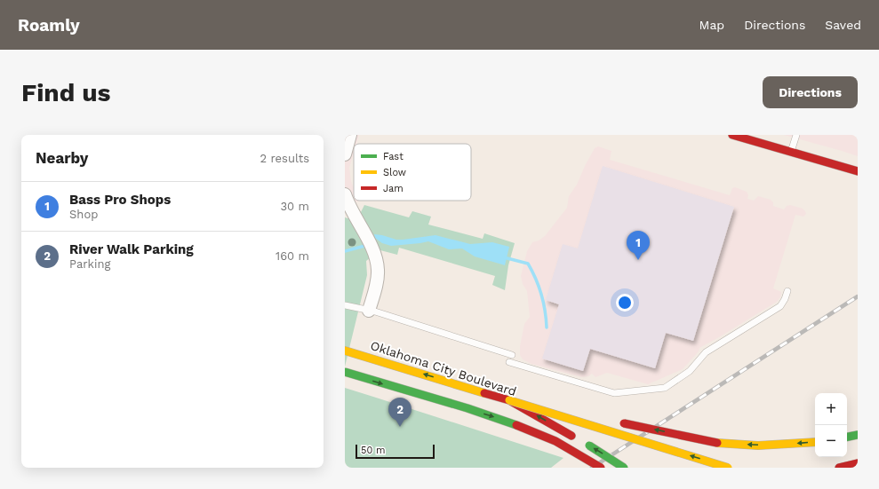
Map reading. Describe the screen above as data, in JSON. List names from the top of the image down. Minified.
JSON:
{"streets":{"main road":["Oklahoma City Boulevard"]},"legend":["Fast","Slow","Jam"],"scale_bar":"50 m","page":{"header":"Roamly","nav":["Map","Directions","Saved"],"buttons":"Directions","title":"Find us","heading":["Nearby","2 results"],"list":[{"mark":"1","name":"Bass Pro Shops","note":"Shop","value":"30 m"},{"mark":"2","name":"River Walk Parking","note":"Parking","value":"160 m"}],"pins":["1","2"],"map_buttons":["+","−"],"scale":"50 m"}}
